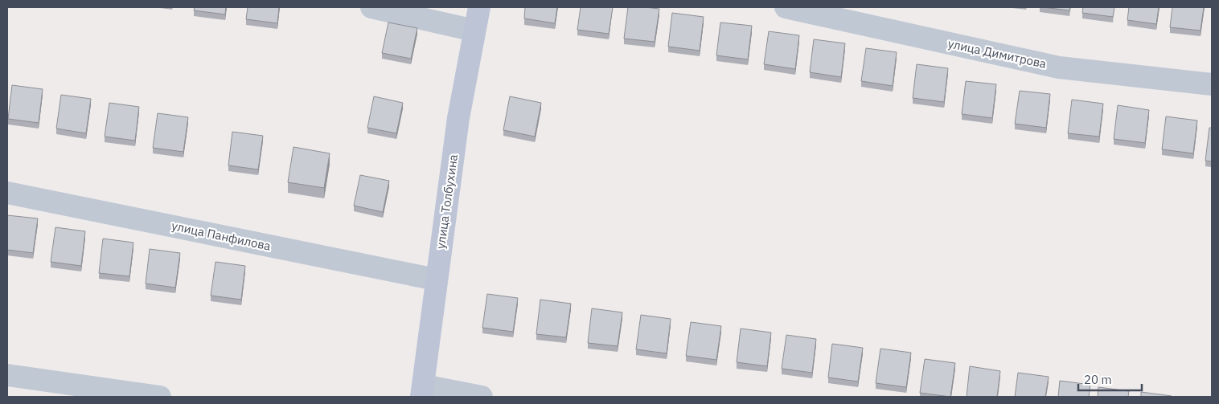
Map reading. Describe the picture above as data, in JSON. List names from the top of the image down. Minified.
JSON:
{"streets":{"street":["улица Димитрова","улица Толбухина","улица Панфилова"]},"crossings":[["улица Толбухина","улица Панфилова"]],"scale_bar":"20 m"}
